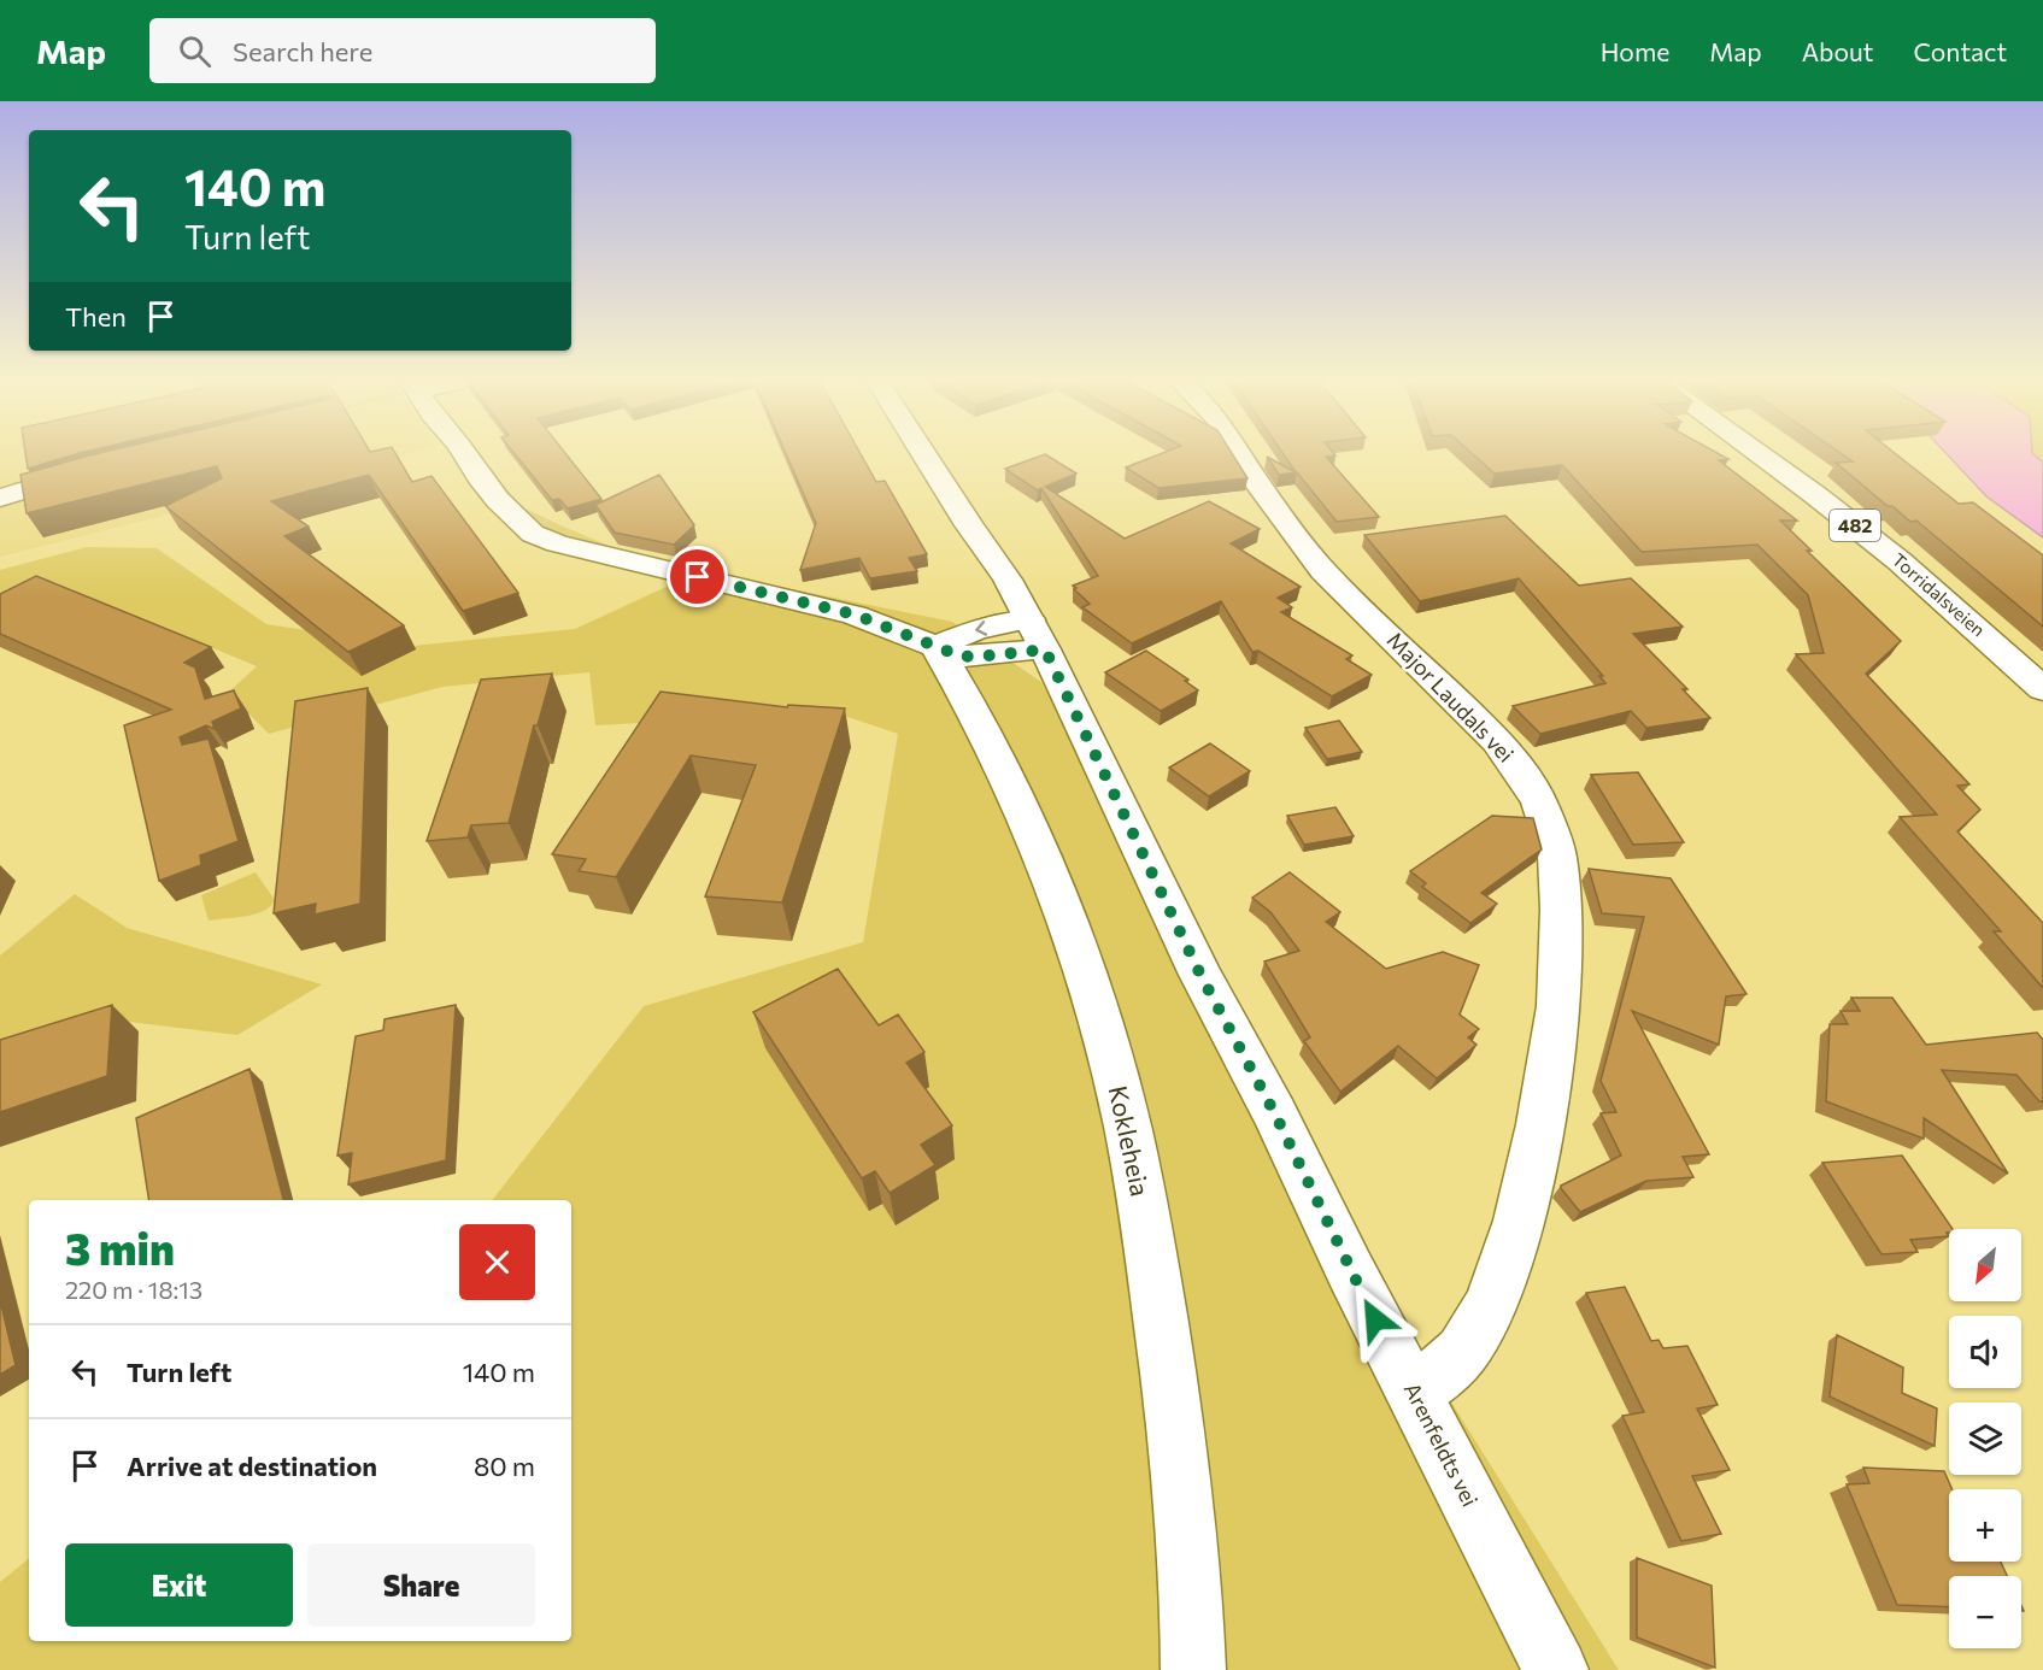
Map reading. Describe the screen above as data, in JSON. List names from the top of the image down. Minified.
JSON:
{"streets":{"street":["482","Torridalsveien","Major Laudals vei","Kokleheia","Arenfeldts vei"]},"crossings":[["Major Laudals vei","Arenfeldts vei"]],"north":"bottom left","page":{"header":"Map","search":"Search here","nav":["Home","Map","About","Contact"],"turn":["140 m","Turn left"],"then":"Then","heading":["3 min","220 m · 18:13"],"map_buttons":["+","−"],"list":[{"name":"Turn left","value":"140 m"},{"name":"Arrive at destination","value":"80 m"}],"buttons":["Exit","Share"]}}
